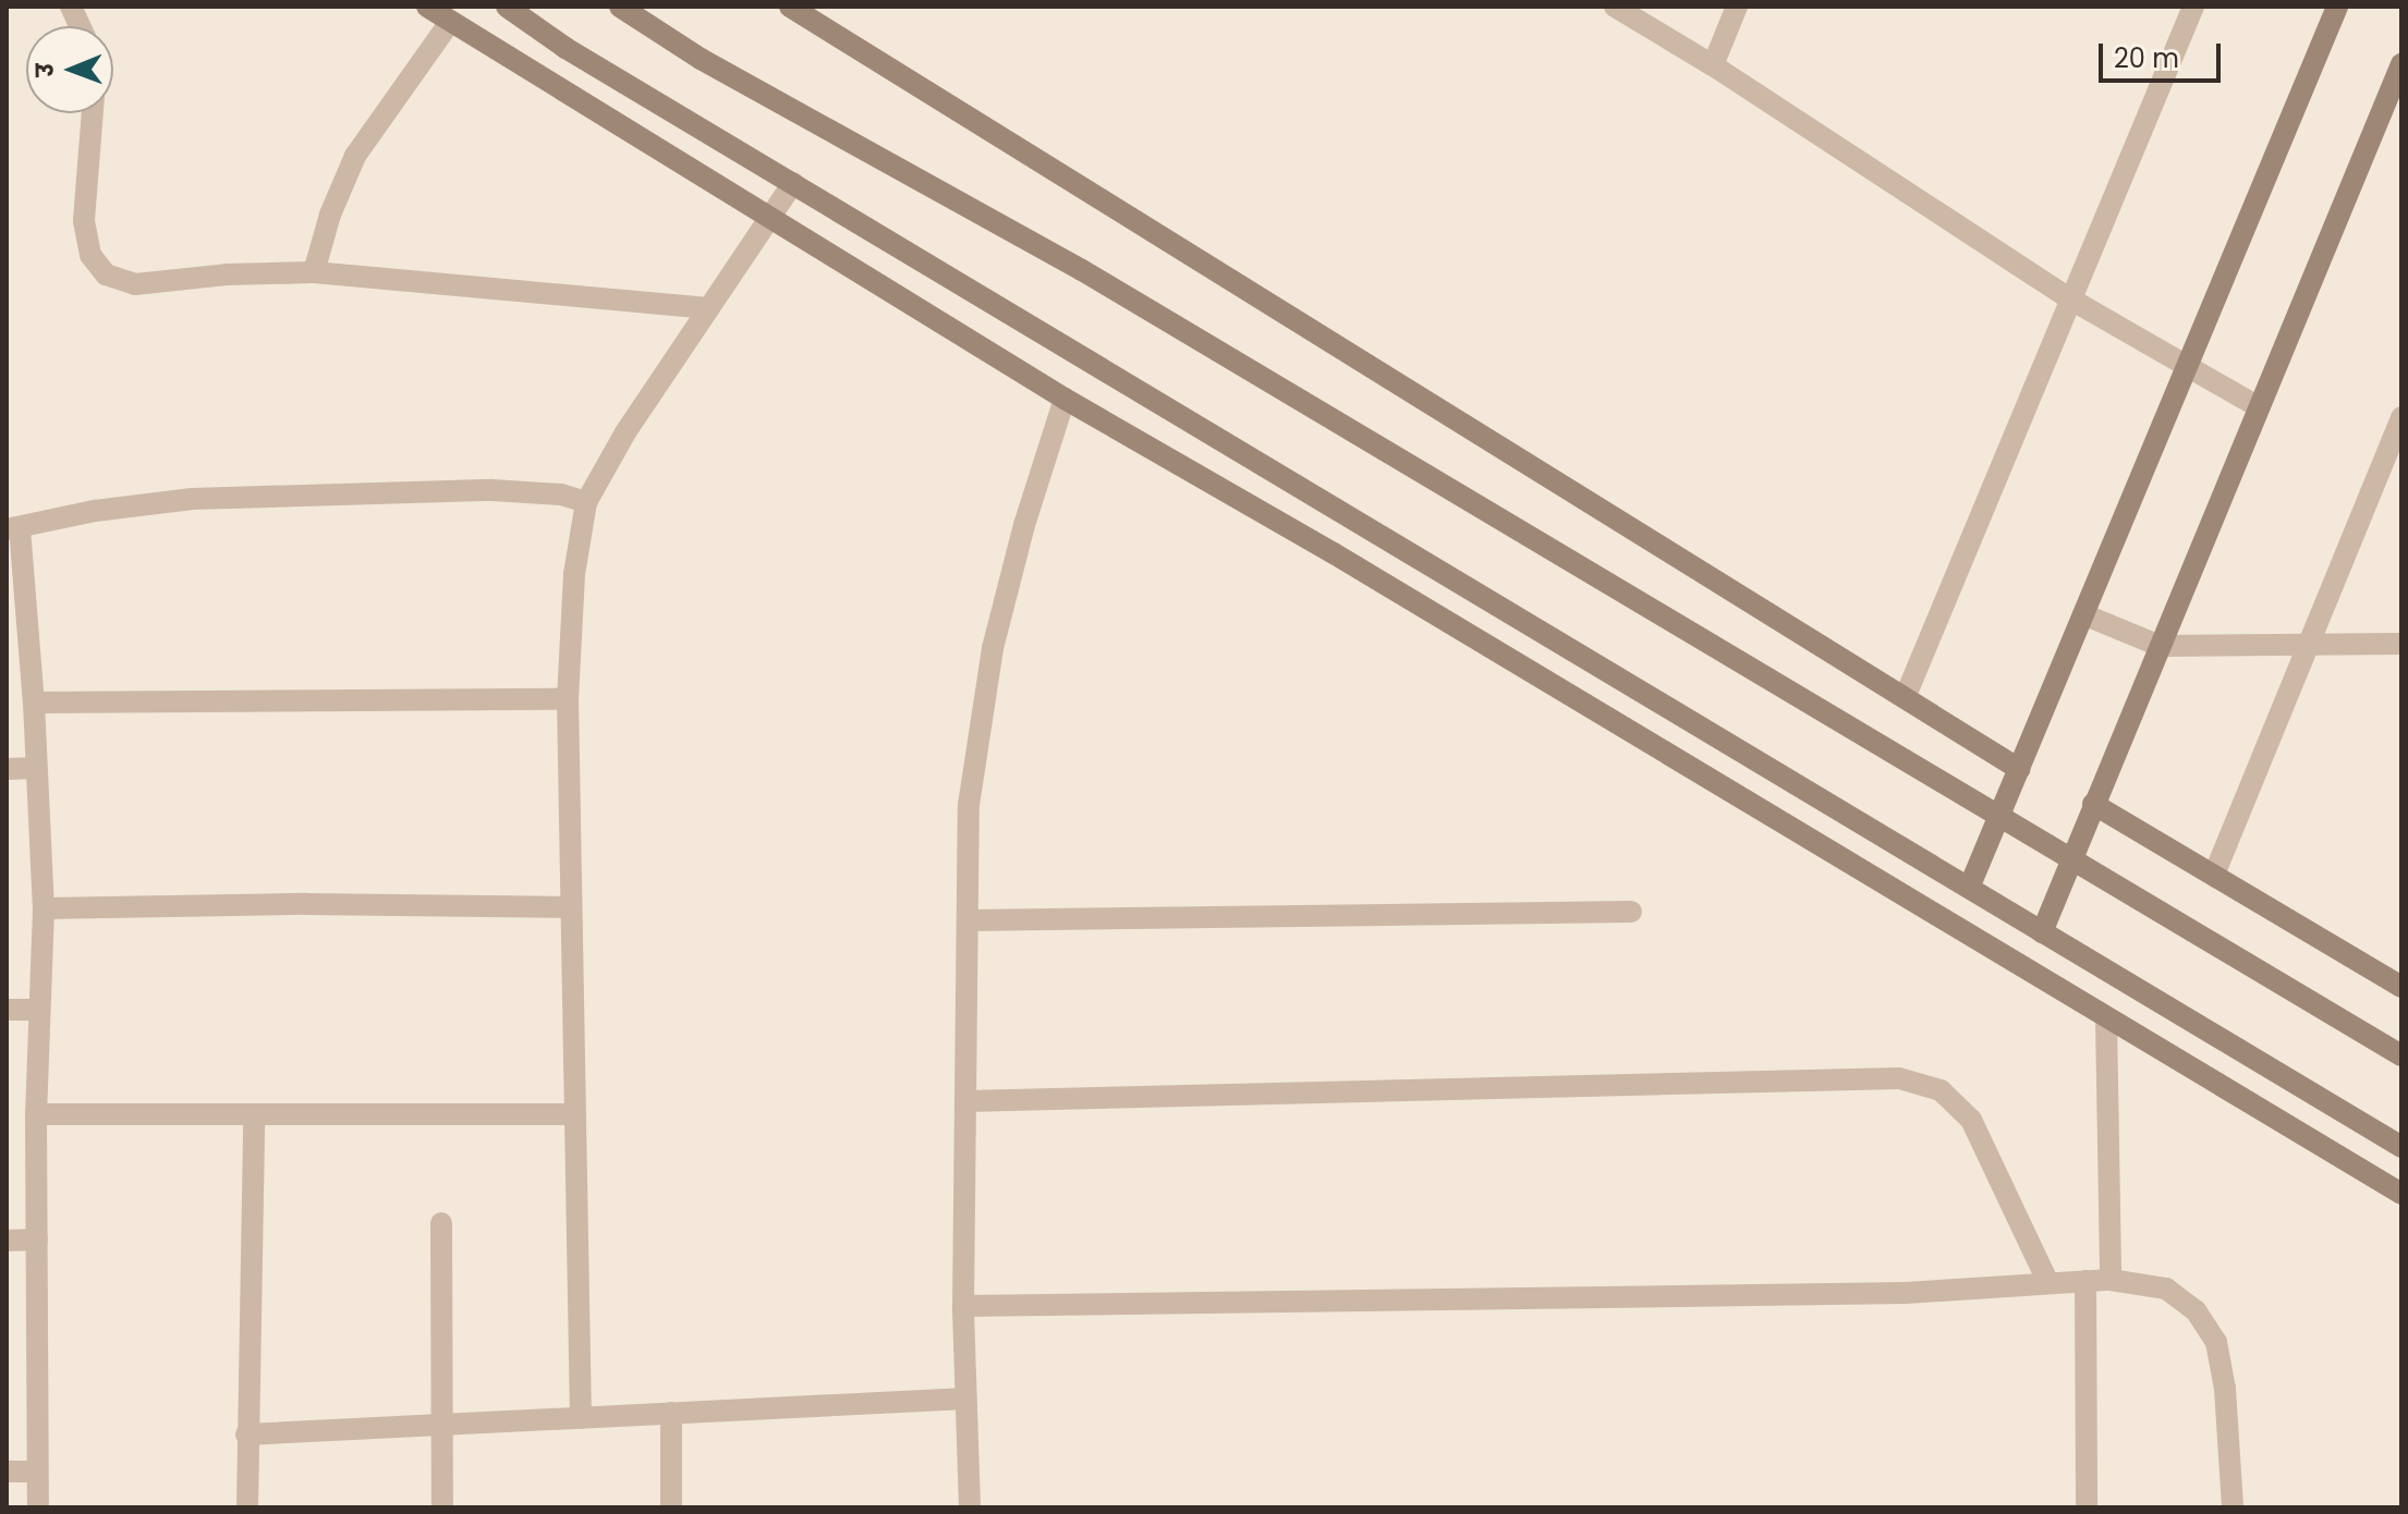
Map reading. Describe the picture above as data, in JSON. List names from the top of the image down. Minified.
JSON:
{"scale_bar":"20 m","north":"left"}
